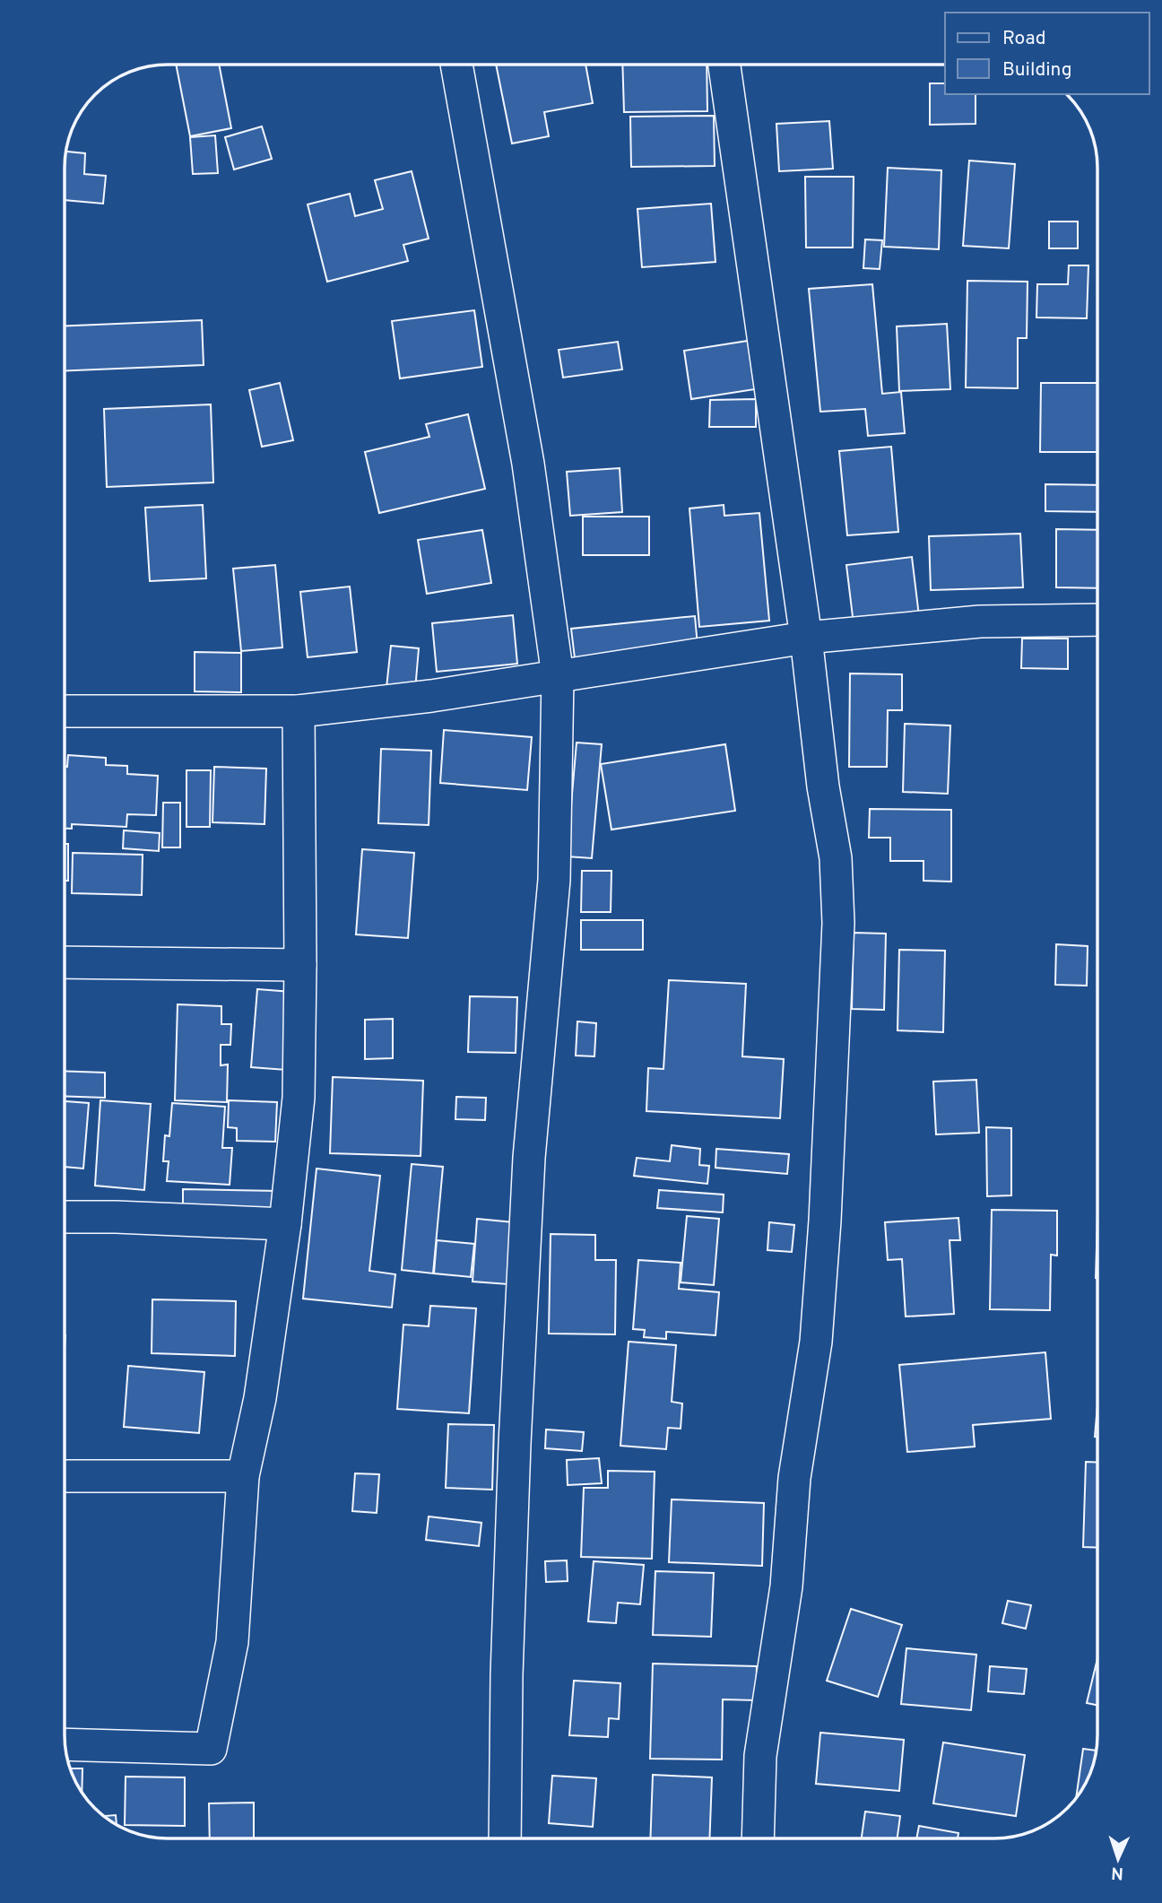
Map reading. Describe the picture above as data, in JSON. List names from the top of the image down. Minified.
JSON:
{"legend":["Road","Building"],"north":"bottom"}
